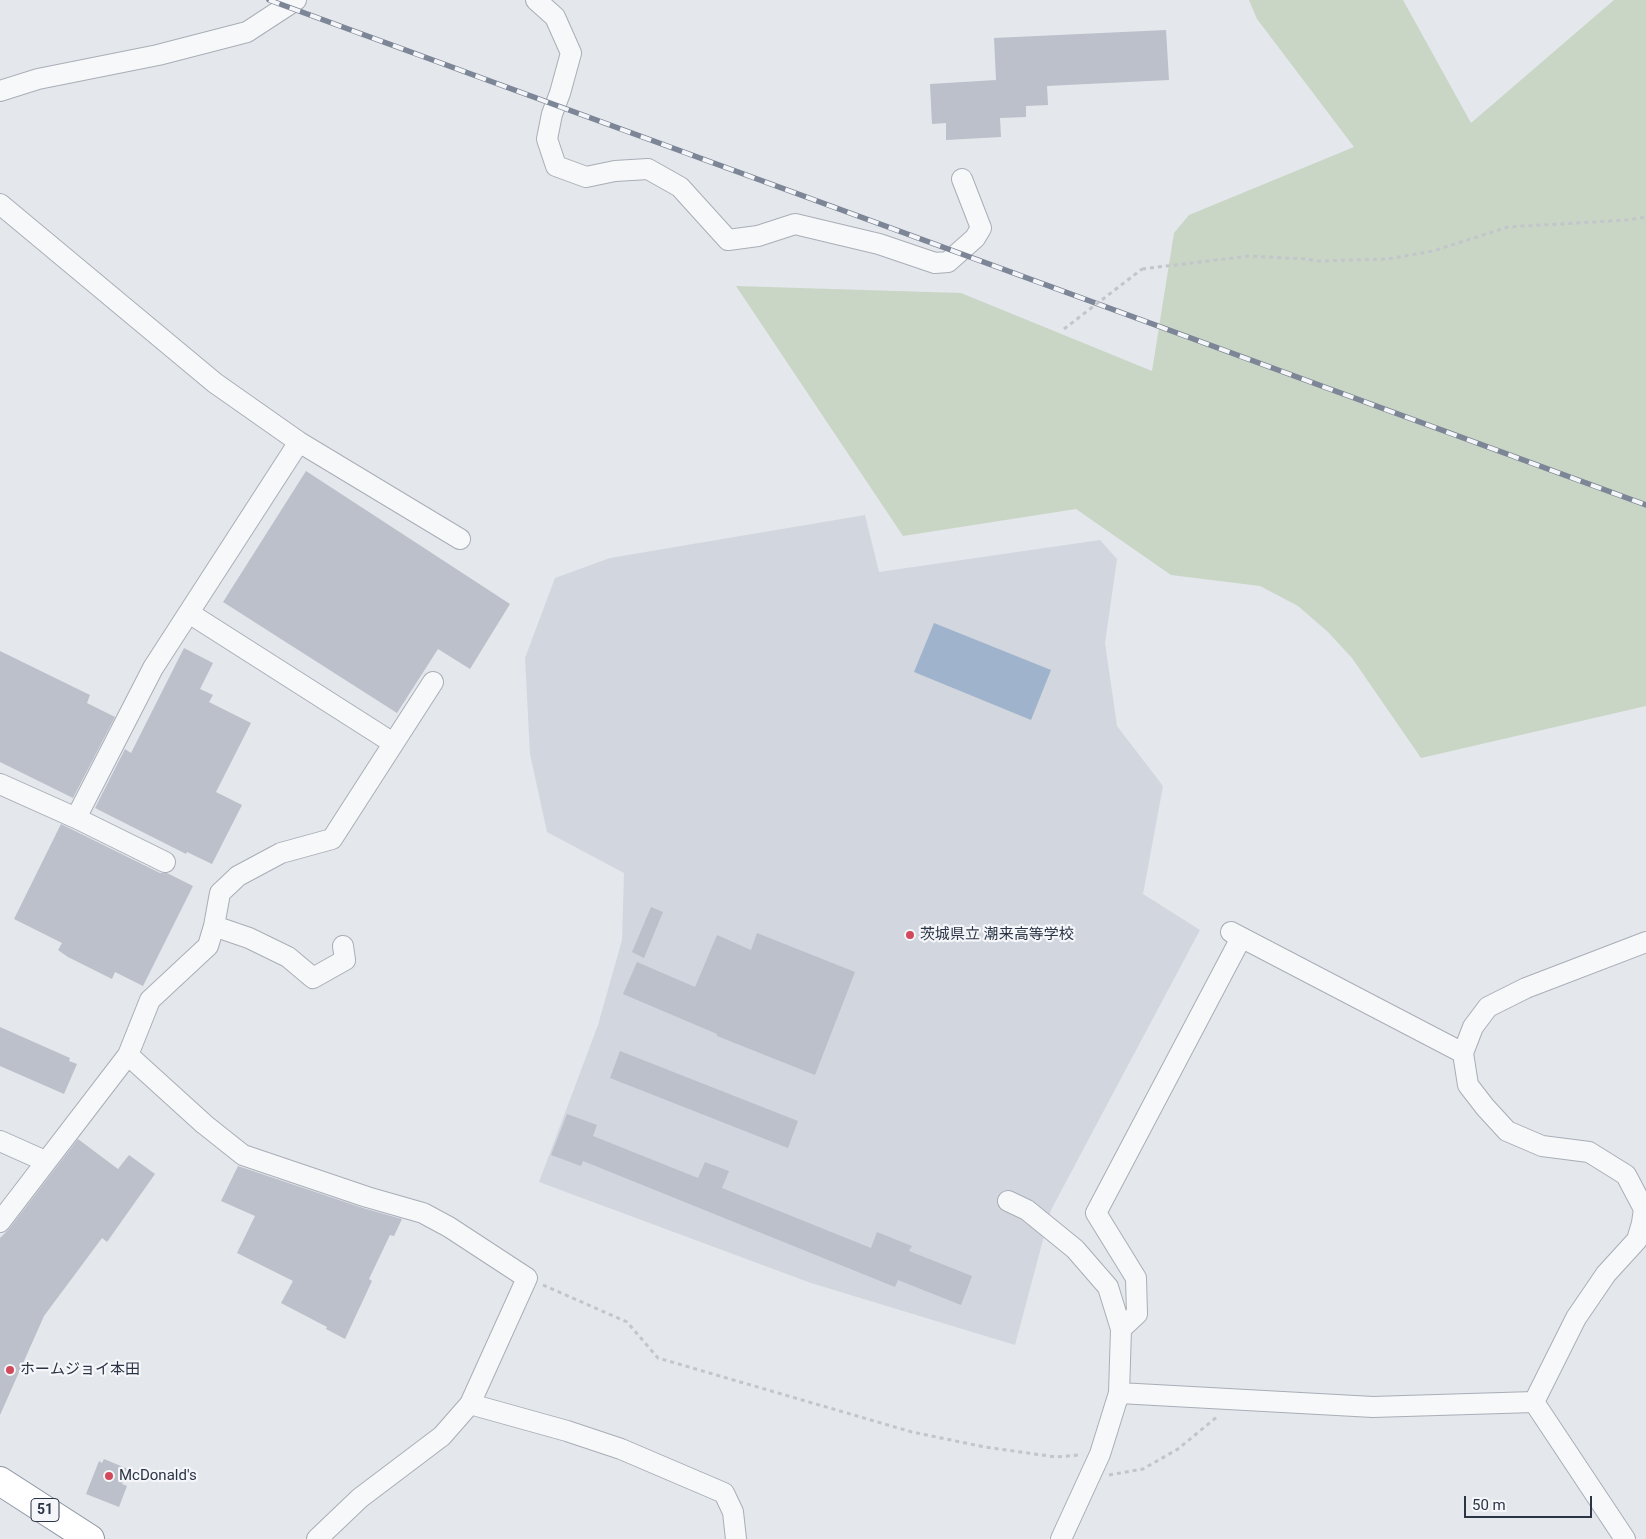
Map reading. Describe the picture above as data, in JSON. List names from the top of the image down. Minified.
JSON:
{"streets":{"highway":["51"]},"places":["茨城県立 潮来高等学校","ホームジョイ本田","McDonald's"],"scale_bar":"50 m"}
